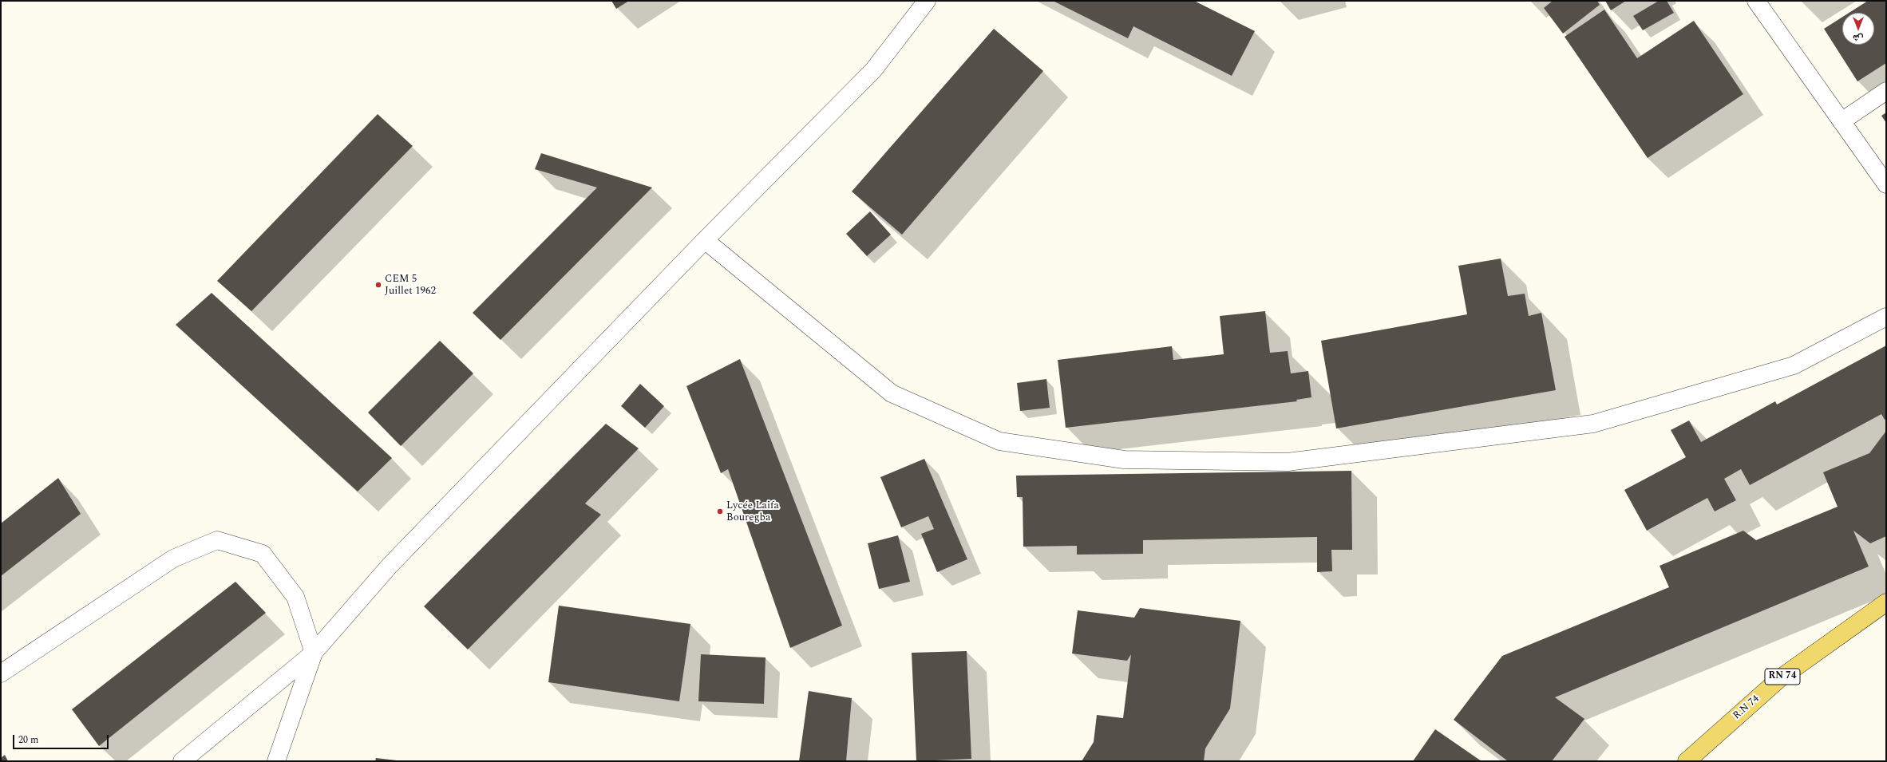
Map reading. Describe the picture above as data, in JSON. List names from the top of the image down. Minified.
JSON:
{"streets":{"main road":["RN 74","R.N 74"]},"places":["CEM 5 Juillet 1962","Lycée Laifa Bouregba"],"scale_bar":"20 m","north":"bottom"}
